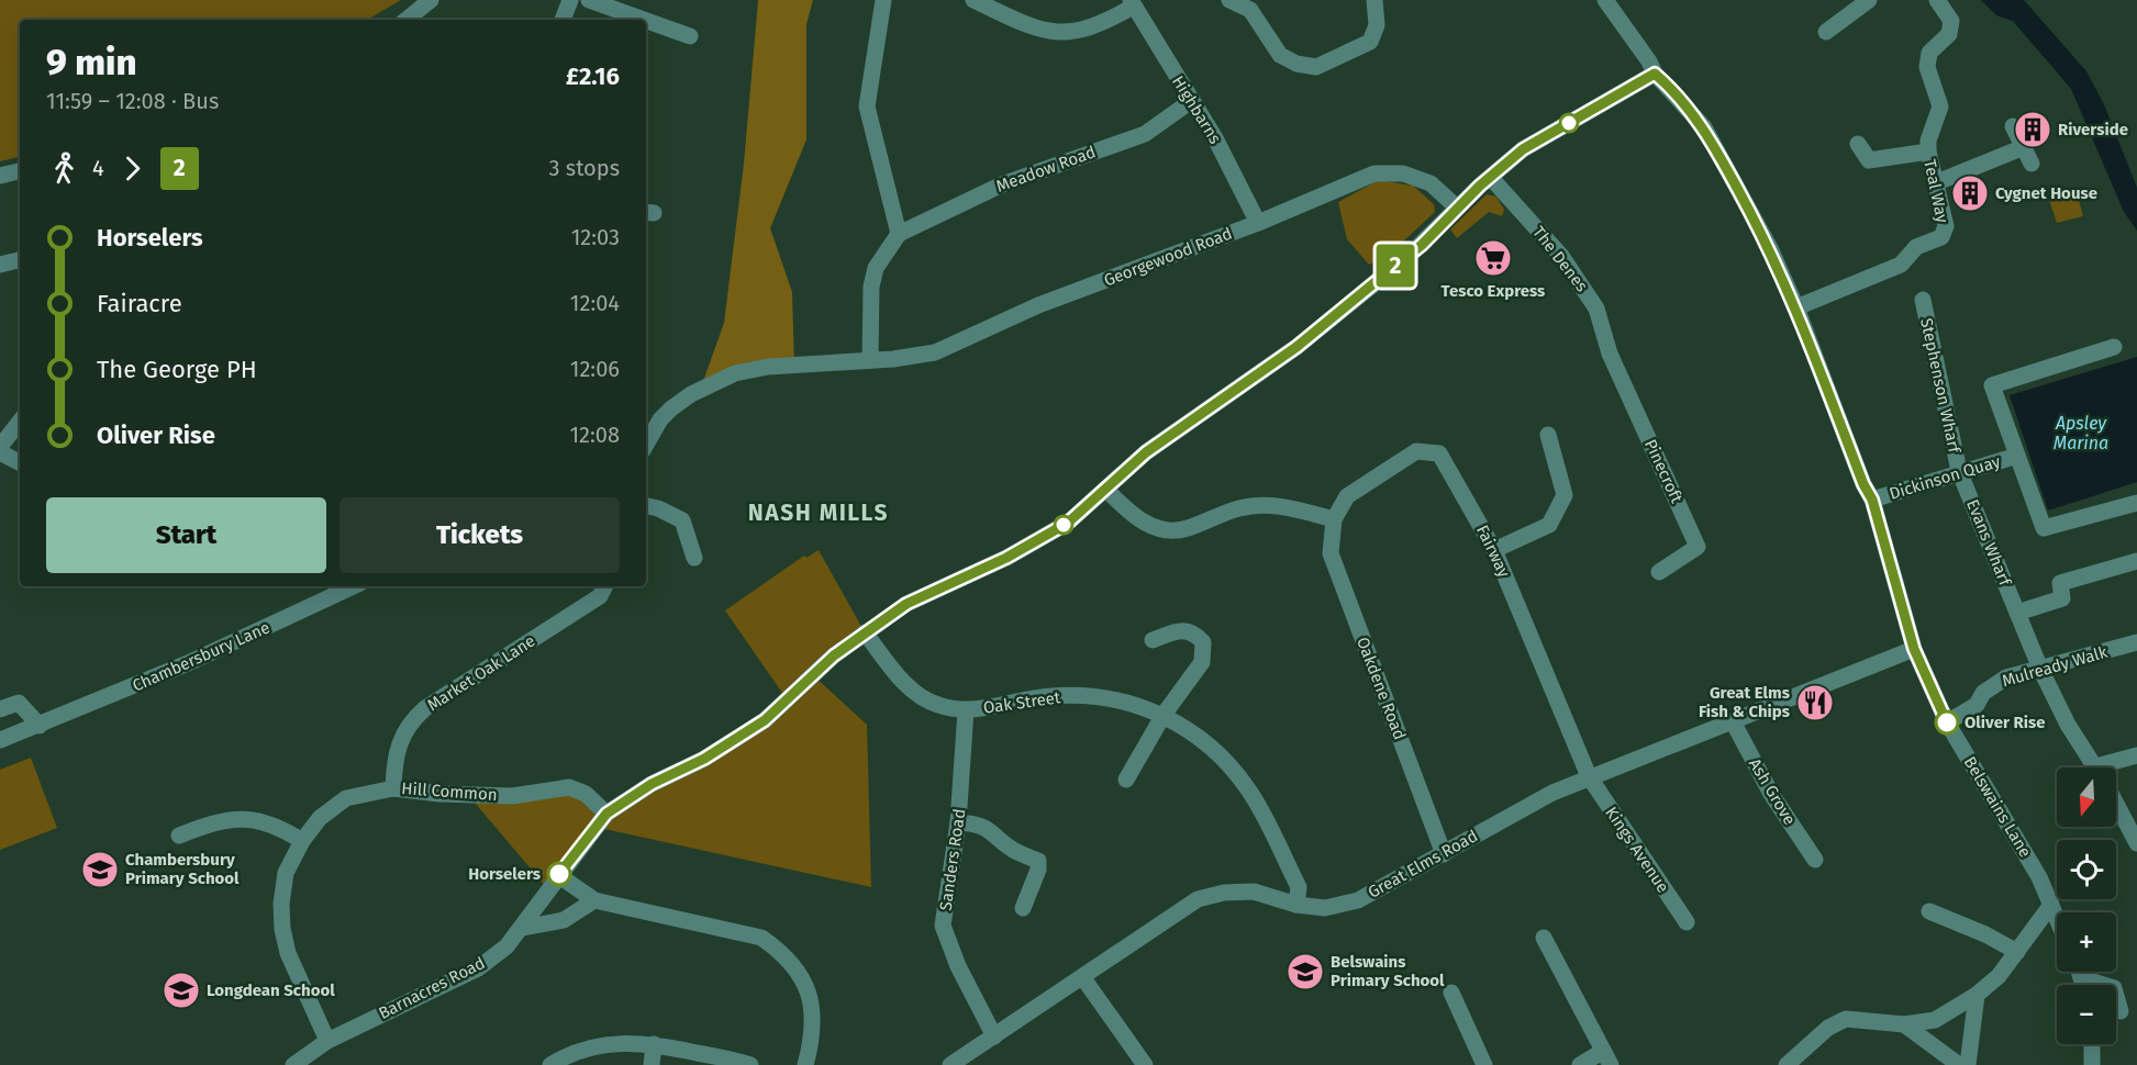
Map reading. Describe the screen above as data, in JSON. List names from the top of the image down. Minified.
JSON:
{"streets":{"street":["Highbarns","Meadow Road","Teal Way","Georgewood Road","The Denes","Stephenson Wharf","Pinecroft","Dickinson Quay","Evans Wharf","Fairway","Chambersbury Lane","Mulready Walk","Market Oak Lane","Oakdene Road","Oak Street","Hill Common","Ash Grove","Belswains Lane","Kings Avenue","Sanders Road","Great Elms Road","Barnacres Road"]},"crossings":[["Highbarns","Meadow Road"],["Highbarns","Georgewood Road"],["Teal Way","Belswains Lane"],["Georgewood Road","Barnacres Road"],["The Denes","Pinecroft"],["The Denes","Barnacres Road"],["Stephenson Wharf","Dickinson Quay"],["Stephenson Wharf","Evans Wharf"],["Dickinson Quay","Evans Wharf"],["Dickinson Quay","Belswains Lane"],["Evans Wharf","Mulready Walk"],["Fairway","Oakdene Road"],["Fairway","Kings Avenue"],["Fairway","Great Elms Road"],["Mulready Walk","Belswains Lane"],["Market Oak Lane","Hill Common"],["Oakdene Road","Great Elms Road"],["Oak Street","Sanders Road"],["Oak Street","Great Elms Road"],["Oak Street","Barnacres Road"],["Hill Common","Barnacres Road"],["Ash Grove","Great Elms Road"],["Belswains Lane","Great Elms Road"],["Belswains Lane","Barnacres Road"],["Kings Avenue","Great Elms Road"],["Sanders Road","Great Elms Road"]],"districts":["NASH MILLS"],"water":["Apsley Marina"],"places":{"building":["Riverside","Cygnet House"],"supermarket":["Tesco Express"],"restaurant":["Great Elms Fish & Chips"],"other":["Oliver Rise","Horselers"],"school or university":["Chambersbury Primary School","Belswains Primary School","Longdean School"]},"lines":["bus line 2"],"north":"bottom","page":{"on_map":"2","heading":["9 min","11:59 – 12:08 · Bus","£2.16"],"legs":["4","2","3 stops"],"list":[{"name":"Horselers","value":"12:03"},{"name":"Fairacre","value":"12:04"},{"name":"The George PH","value":"12:06"},{"name":"Oliver Rise","value":"12:08"}],"buttons":["Start","Tickets"],"map_buttons":["+","−"]}}
